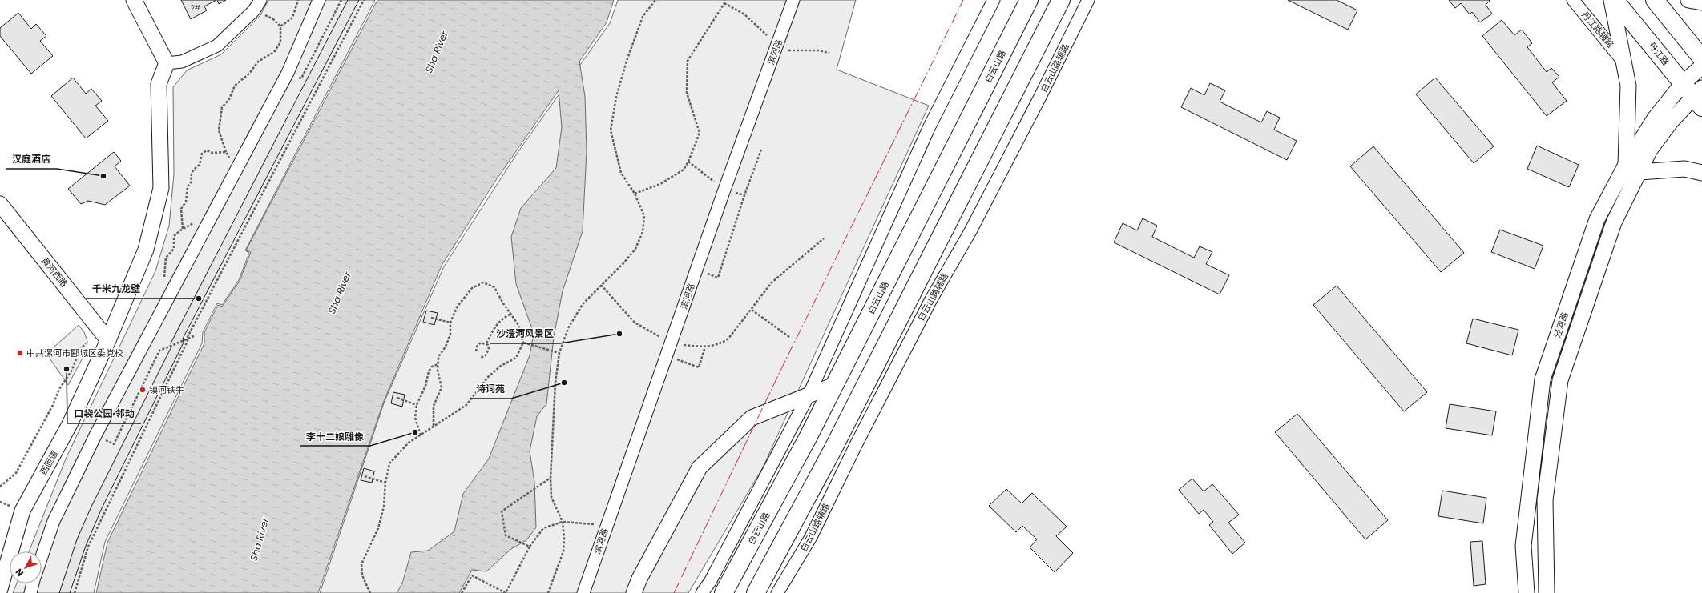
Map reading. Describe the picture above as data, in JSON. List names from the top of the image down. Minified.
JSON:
{"streets":{"highway":["丹江路","白云山路"],"street":["丹江路辅路","滨河路","白云山路辅路","黄河西路","泾河路","西匝道"]},"crossings":[["丹江路","泾河路"],["黄河西路","西匝道"]],"water":["Sha River"],"places":["汉庭酒店","千米九龙壁","沙澧河风景区","中共漯河市郾城区委党校","口袋公园·邻动","诗词苑","镇河铁牛","李十二娘雕像"],"house_numbers":["2#"],"north":"bottom left"}
